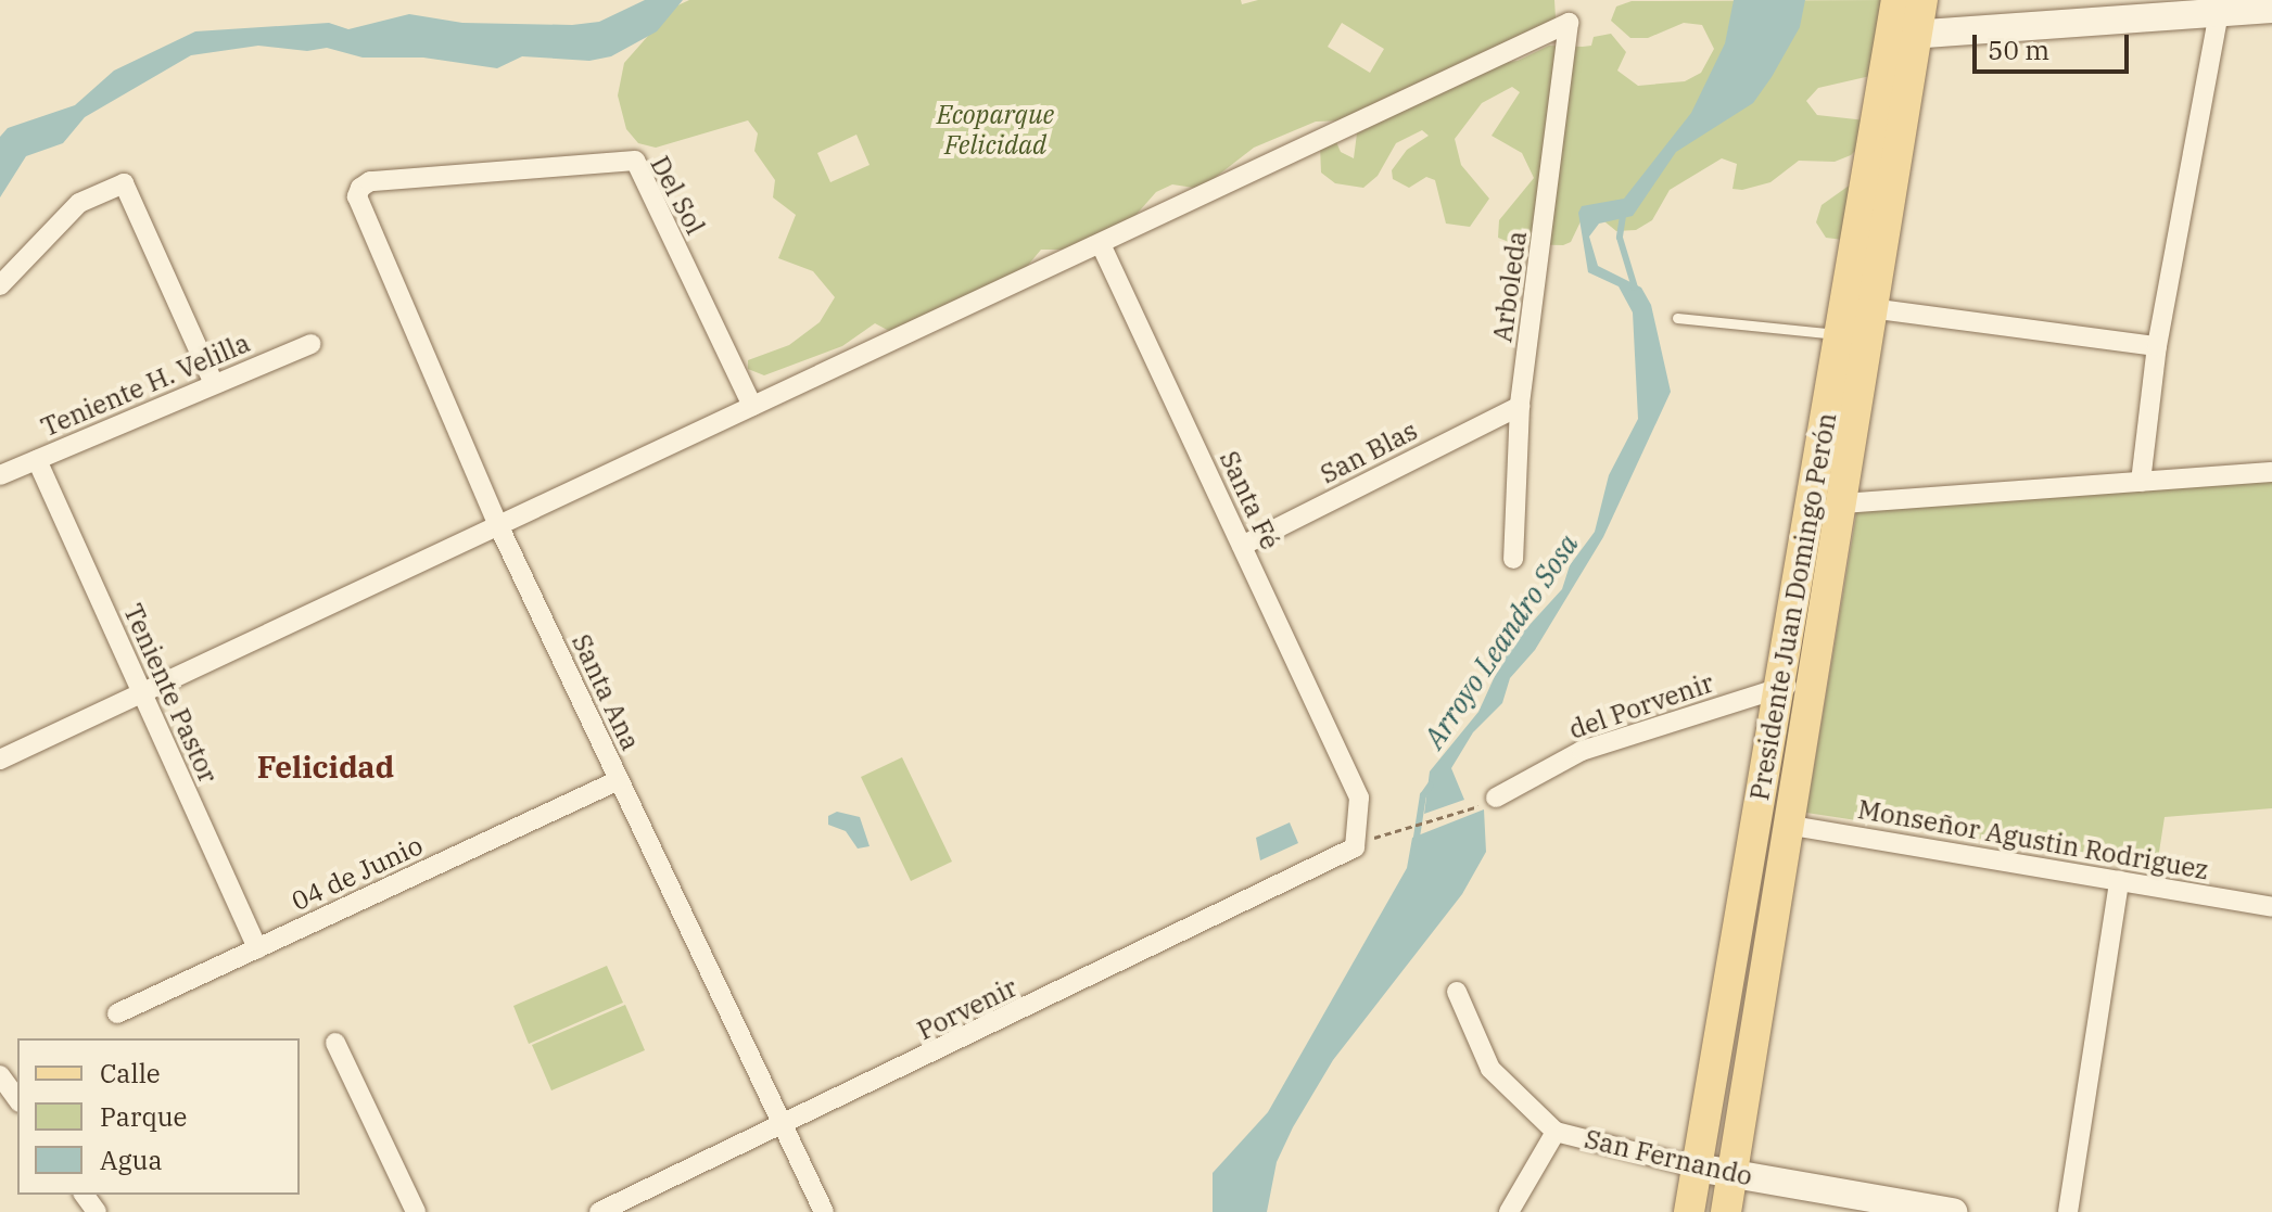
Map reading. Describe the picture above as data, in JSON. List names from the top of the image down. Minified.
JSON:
{"streets":{"main road":["Presidente Juan Domingo Perón"],"street":["Del Sol","Arboleda","Teniente H. Velilla","San Blas","Santa Fé","Santa Ana","Teniente Pastor","del Porvenir","Monseñor Agustin Rodriguez","04 de Junio","Porvenir","San Fernando"]},"crossings":[["Del Sol","Santa Ana"],["Arboleda","San Blas"],["Arboleda","Santa Fé"],["Teniente H. Velilla","Teniente Pastor"],["San Blas","Santa Fé"],["Santa Fé","Porvenir"],["Presidente Juan Domingo Perón","del Porvenir"],["Presidente Juan Domingo Perón","Monseñor Agustin Rodriguez"],["Presidente Juan Domingo Perón","San Fernando"],["Santa Ana","04 de Junio"],["Santa Ana","Porvenir"],["Teniente Pastor","04 de Junio"]],"districts":["Felicidad"],"water":["Arroyo Leandro Sosa"],"parks":["Ecoparque Felicidad"],"legend":["Calle","Parque","Agua"],"scale_bar":"50 m"}
